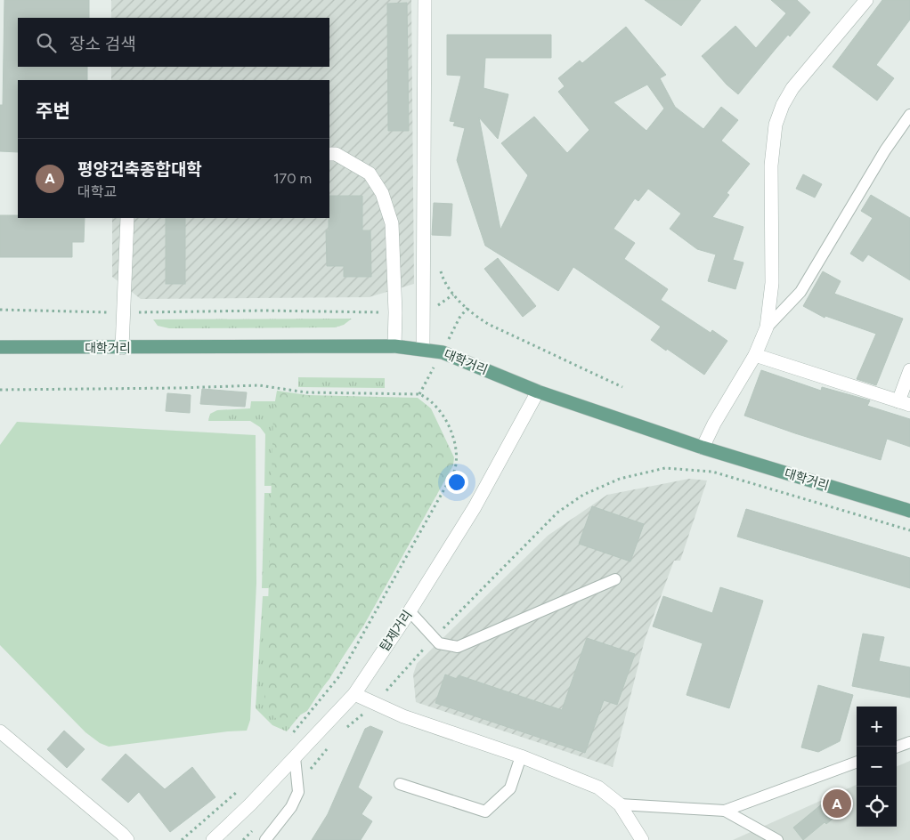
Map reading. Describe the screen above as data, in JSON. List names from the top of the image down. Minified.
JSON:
{"streets":{"main road":["대학거리"],"street":["탑제거리"]},"crossings":[["대학거리","탑제거리"]],"page":{"search":"장소 검색","heading":"주변","list":[{"mark":"A","name":"평양건축종합대학","note":"대학교","value":"170 m"}],"map_buttons":["+","−"],"pins":"A"}}
